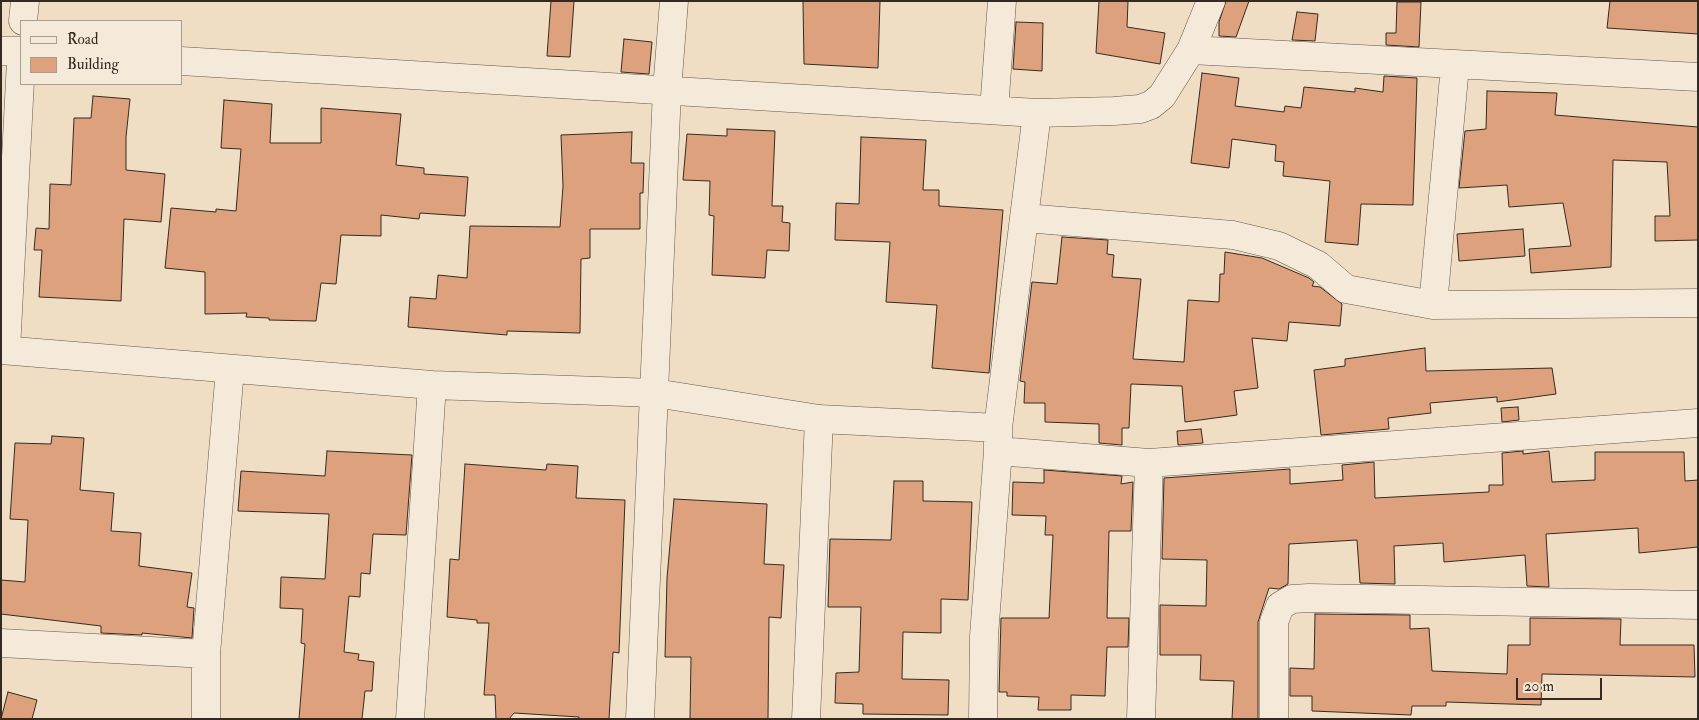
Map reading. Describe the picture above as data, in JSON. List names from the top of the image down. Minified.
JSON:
{"legend":["Road","Building"],"scale_bar":"20 m"}
